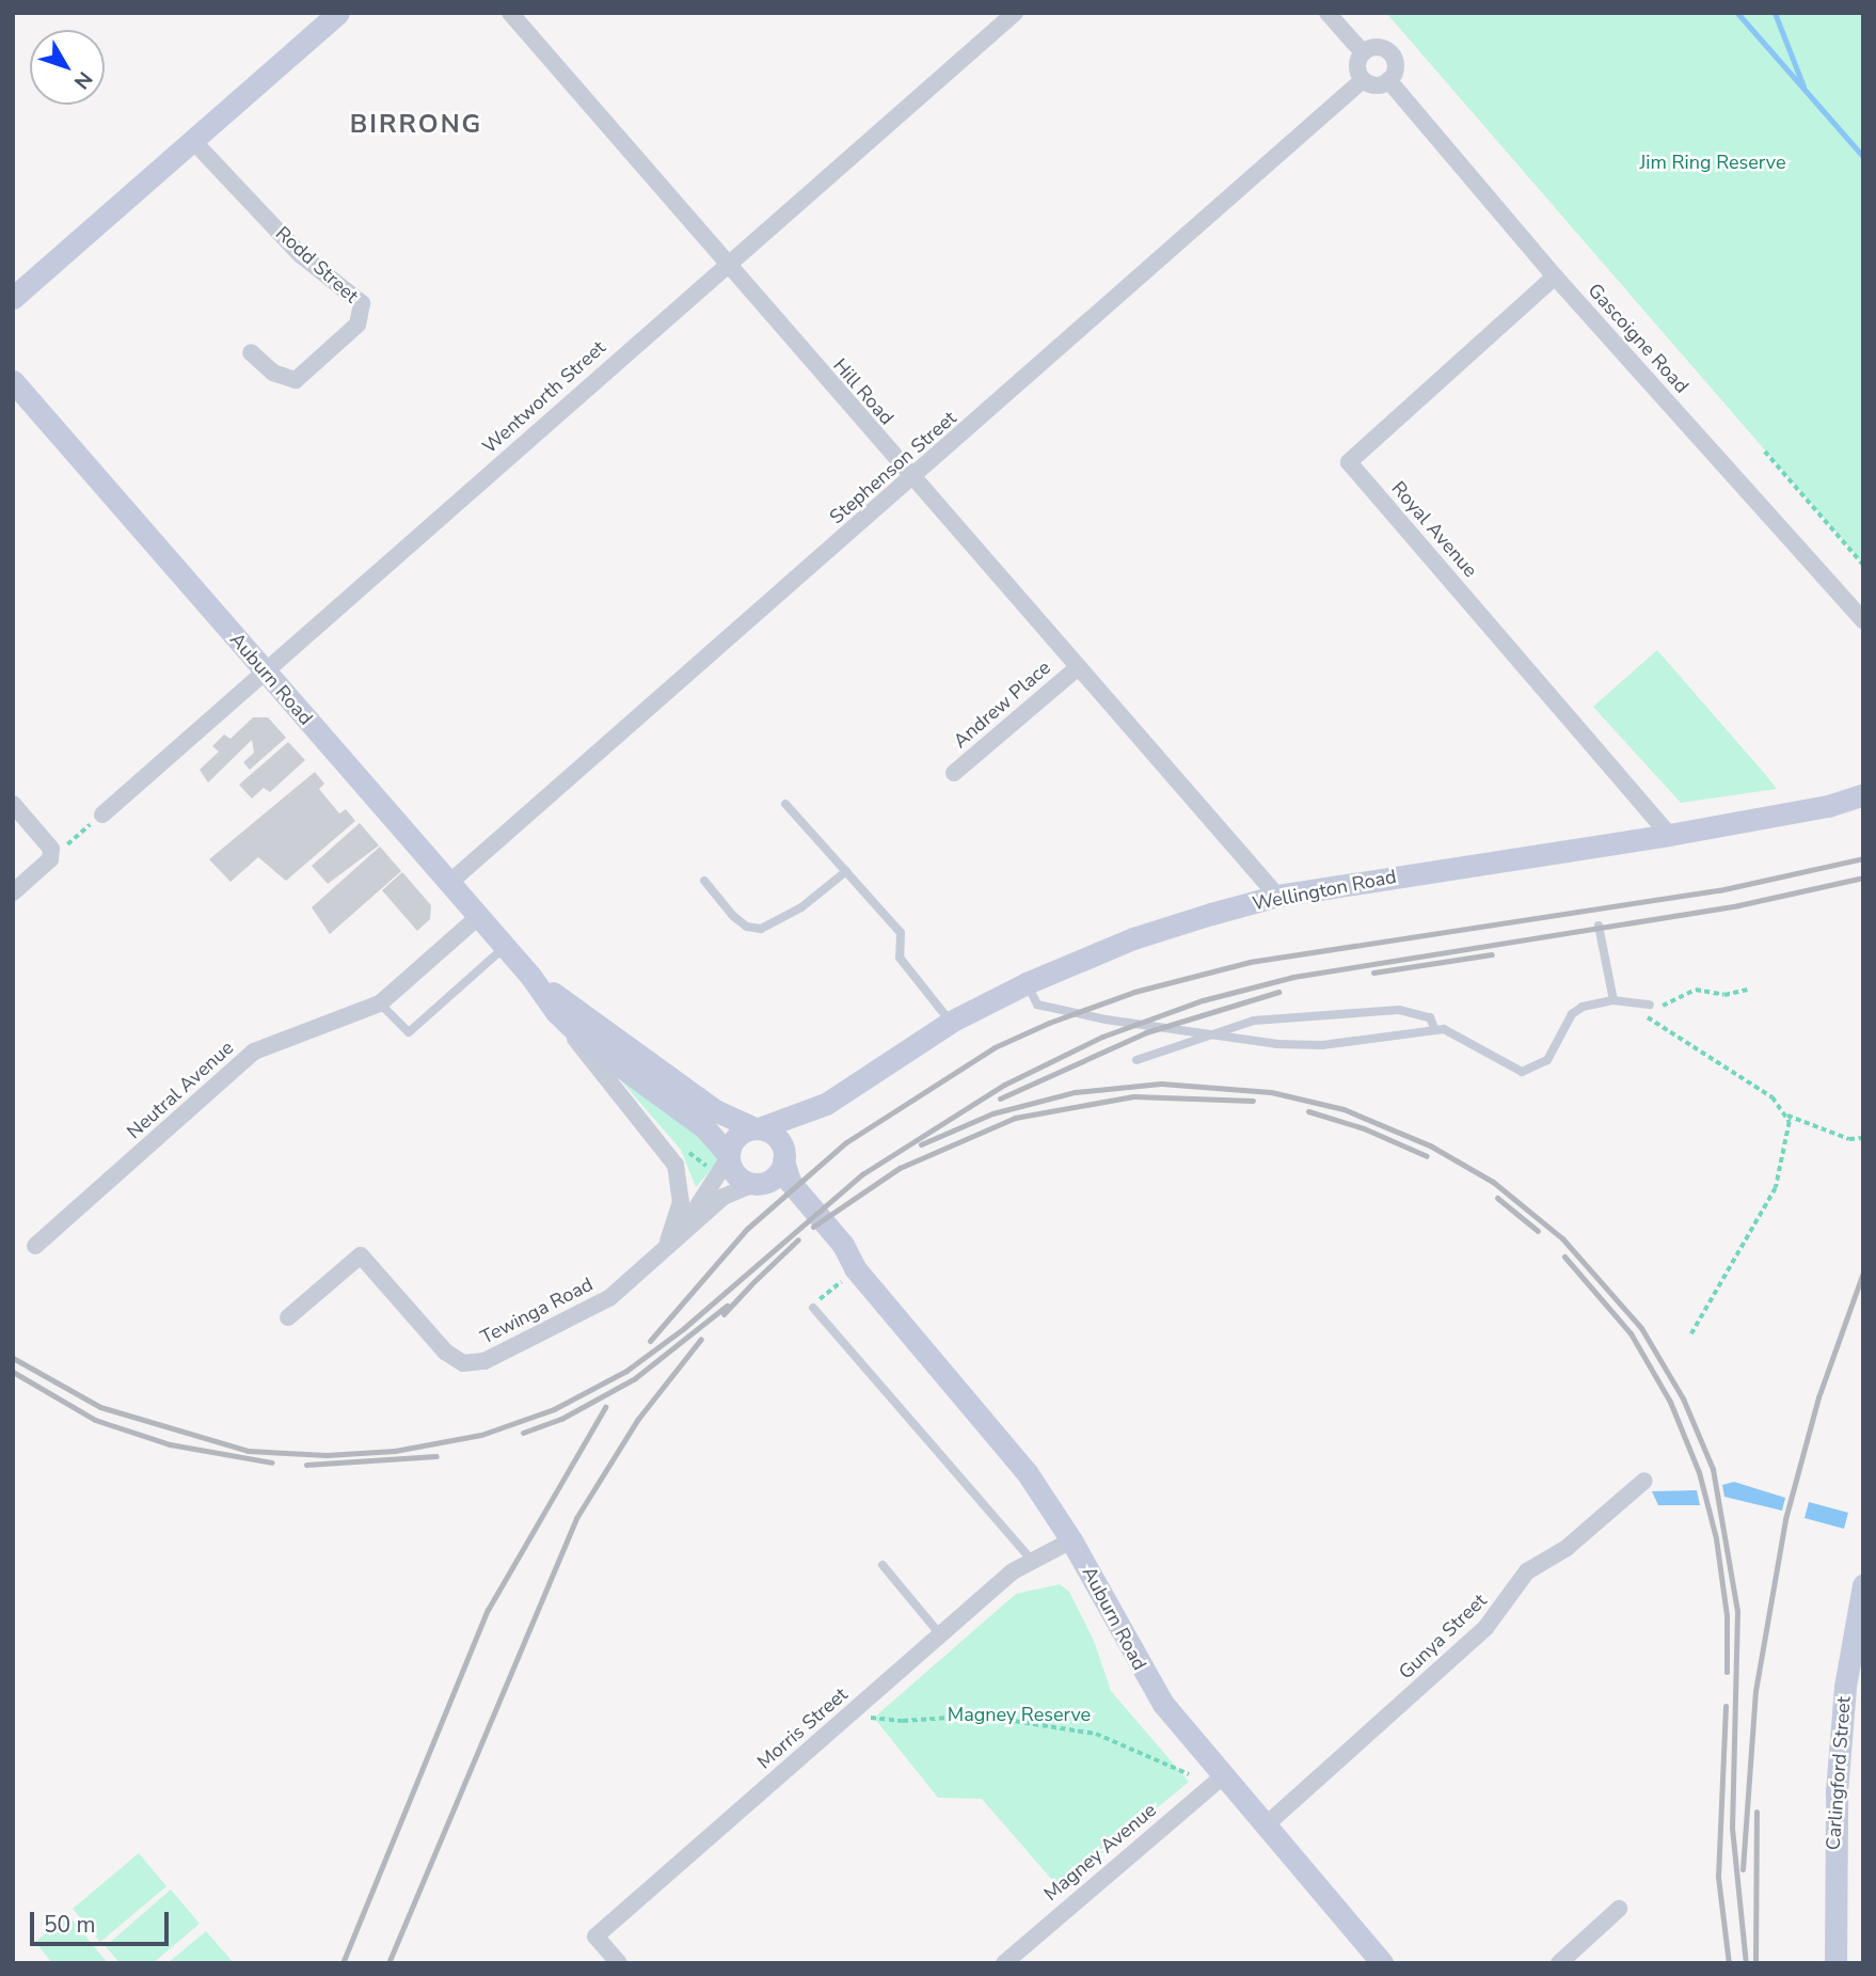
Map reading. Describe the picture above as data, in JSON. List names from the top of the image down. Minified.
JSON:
{"streets":{"main road":["Auburn Road","Wellington Road","Carlingford Street"],"street":["Rodd Street","Gascoigne Road","Hill Road","Wentworth Street","Stephenson Street","Royal Avenue","Andrew Place","Neutral Avenue","Tewinga Road","Gunya Street","Morris Street","Magney Avenue"]},"crossings":[["Gascoigne Road","Stephenson Street"],["Gascoigne Road","Royal Avenue"],["Hill Road","Wentworth Street"],["Hill Road","Stephenson Street"],["Hill Road","Andrew Place"],["Hill Road","Wellington Road"],["Wentworth Street","Auburn Road"],["Stephenson Street","Auburn Road"],["Royal Avenue","Wellington Road"],["Auburn Road","Wellington Road"],["Auburn Road","Neutral Avenue"],["Auburn Road","Tewinga Road"],["Auburn Road","Gunya Street"],["Auburn Road","Morris Street"],["Auburn Road","Magney Avenue"],["Wellington Road","Tewinga Road"]],"districts":["BIRRONG"],"parks":["Jim Ring Reserve","Magney Reserve"],"scale_bar":"50 m","north":"bottom right"}
